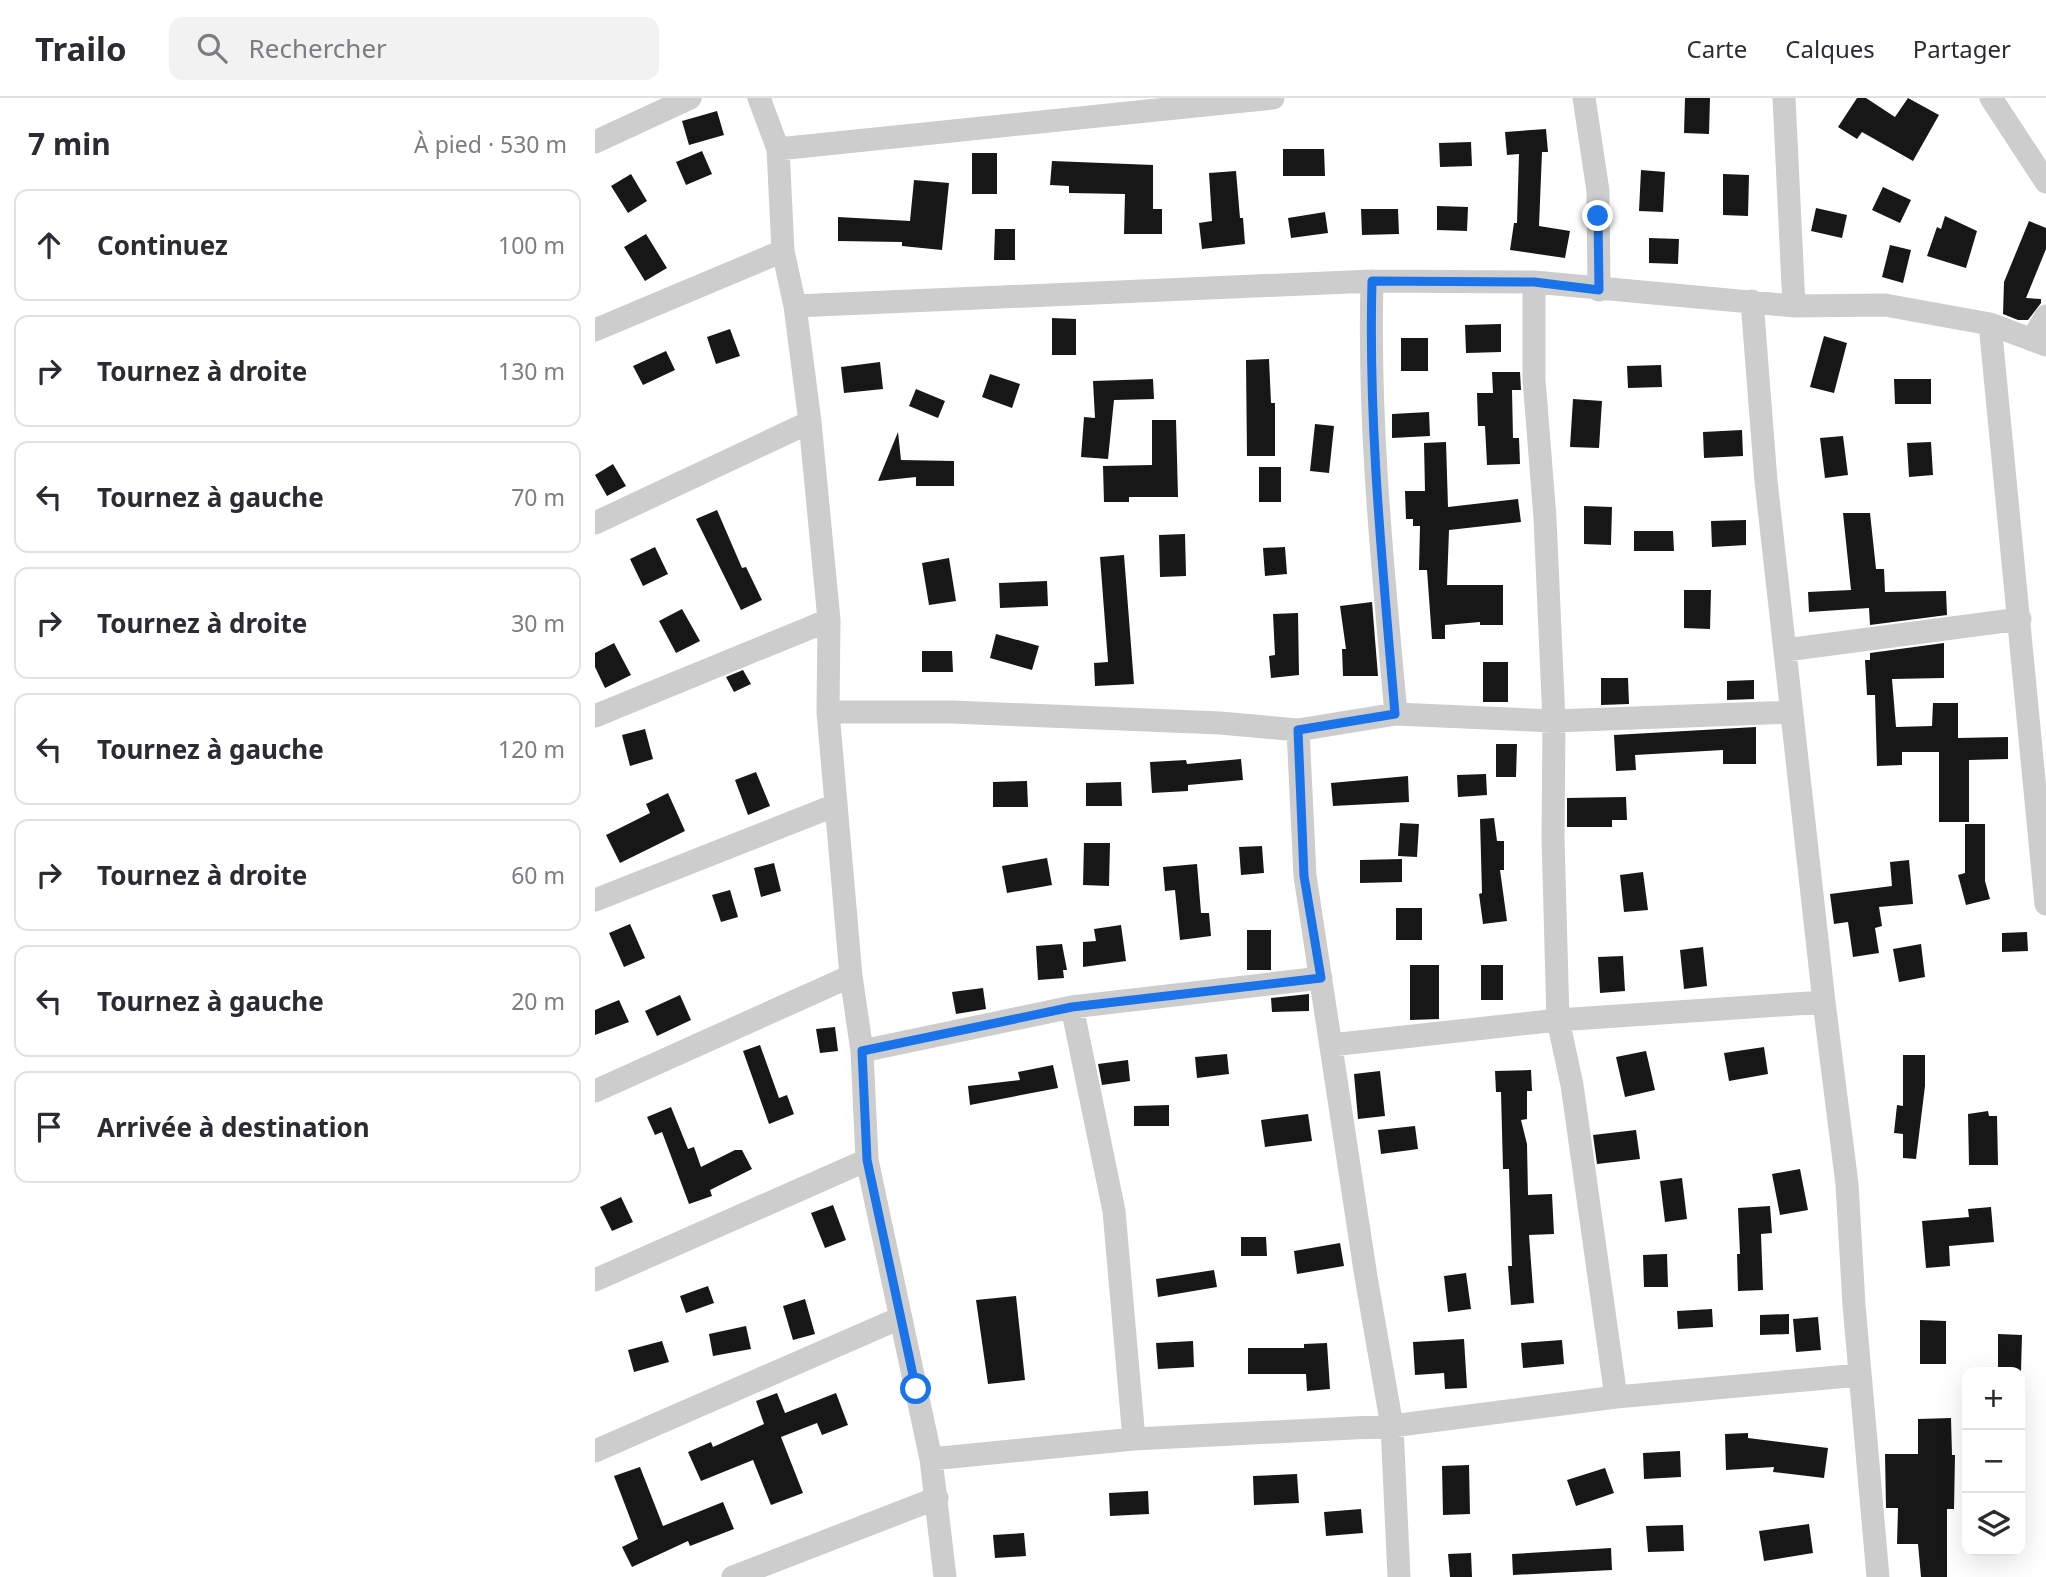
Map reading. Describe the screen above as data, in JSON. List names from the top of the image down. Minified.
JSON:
{"page":{"header":"Trailo","search":"Rechercher","nav":["Carte","Calques","Partager"],"heading":["7 min","À pied · 530 m"],"list":[["Continuez","100 m"],["Tournez à droite","130 m"],["Tournez à gauche","70 m"],["Tournez à droite","30 m"],["Tournez à gauche","120 m"],["Tournez à droite","60 m"],["Tournez à gauche","20 m"],"Arrivée à destination"],"map_buttons":["+","−"]}}
